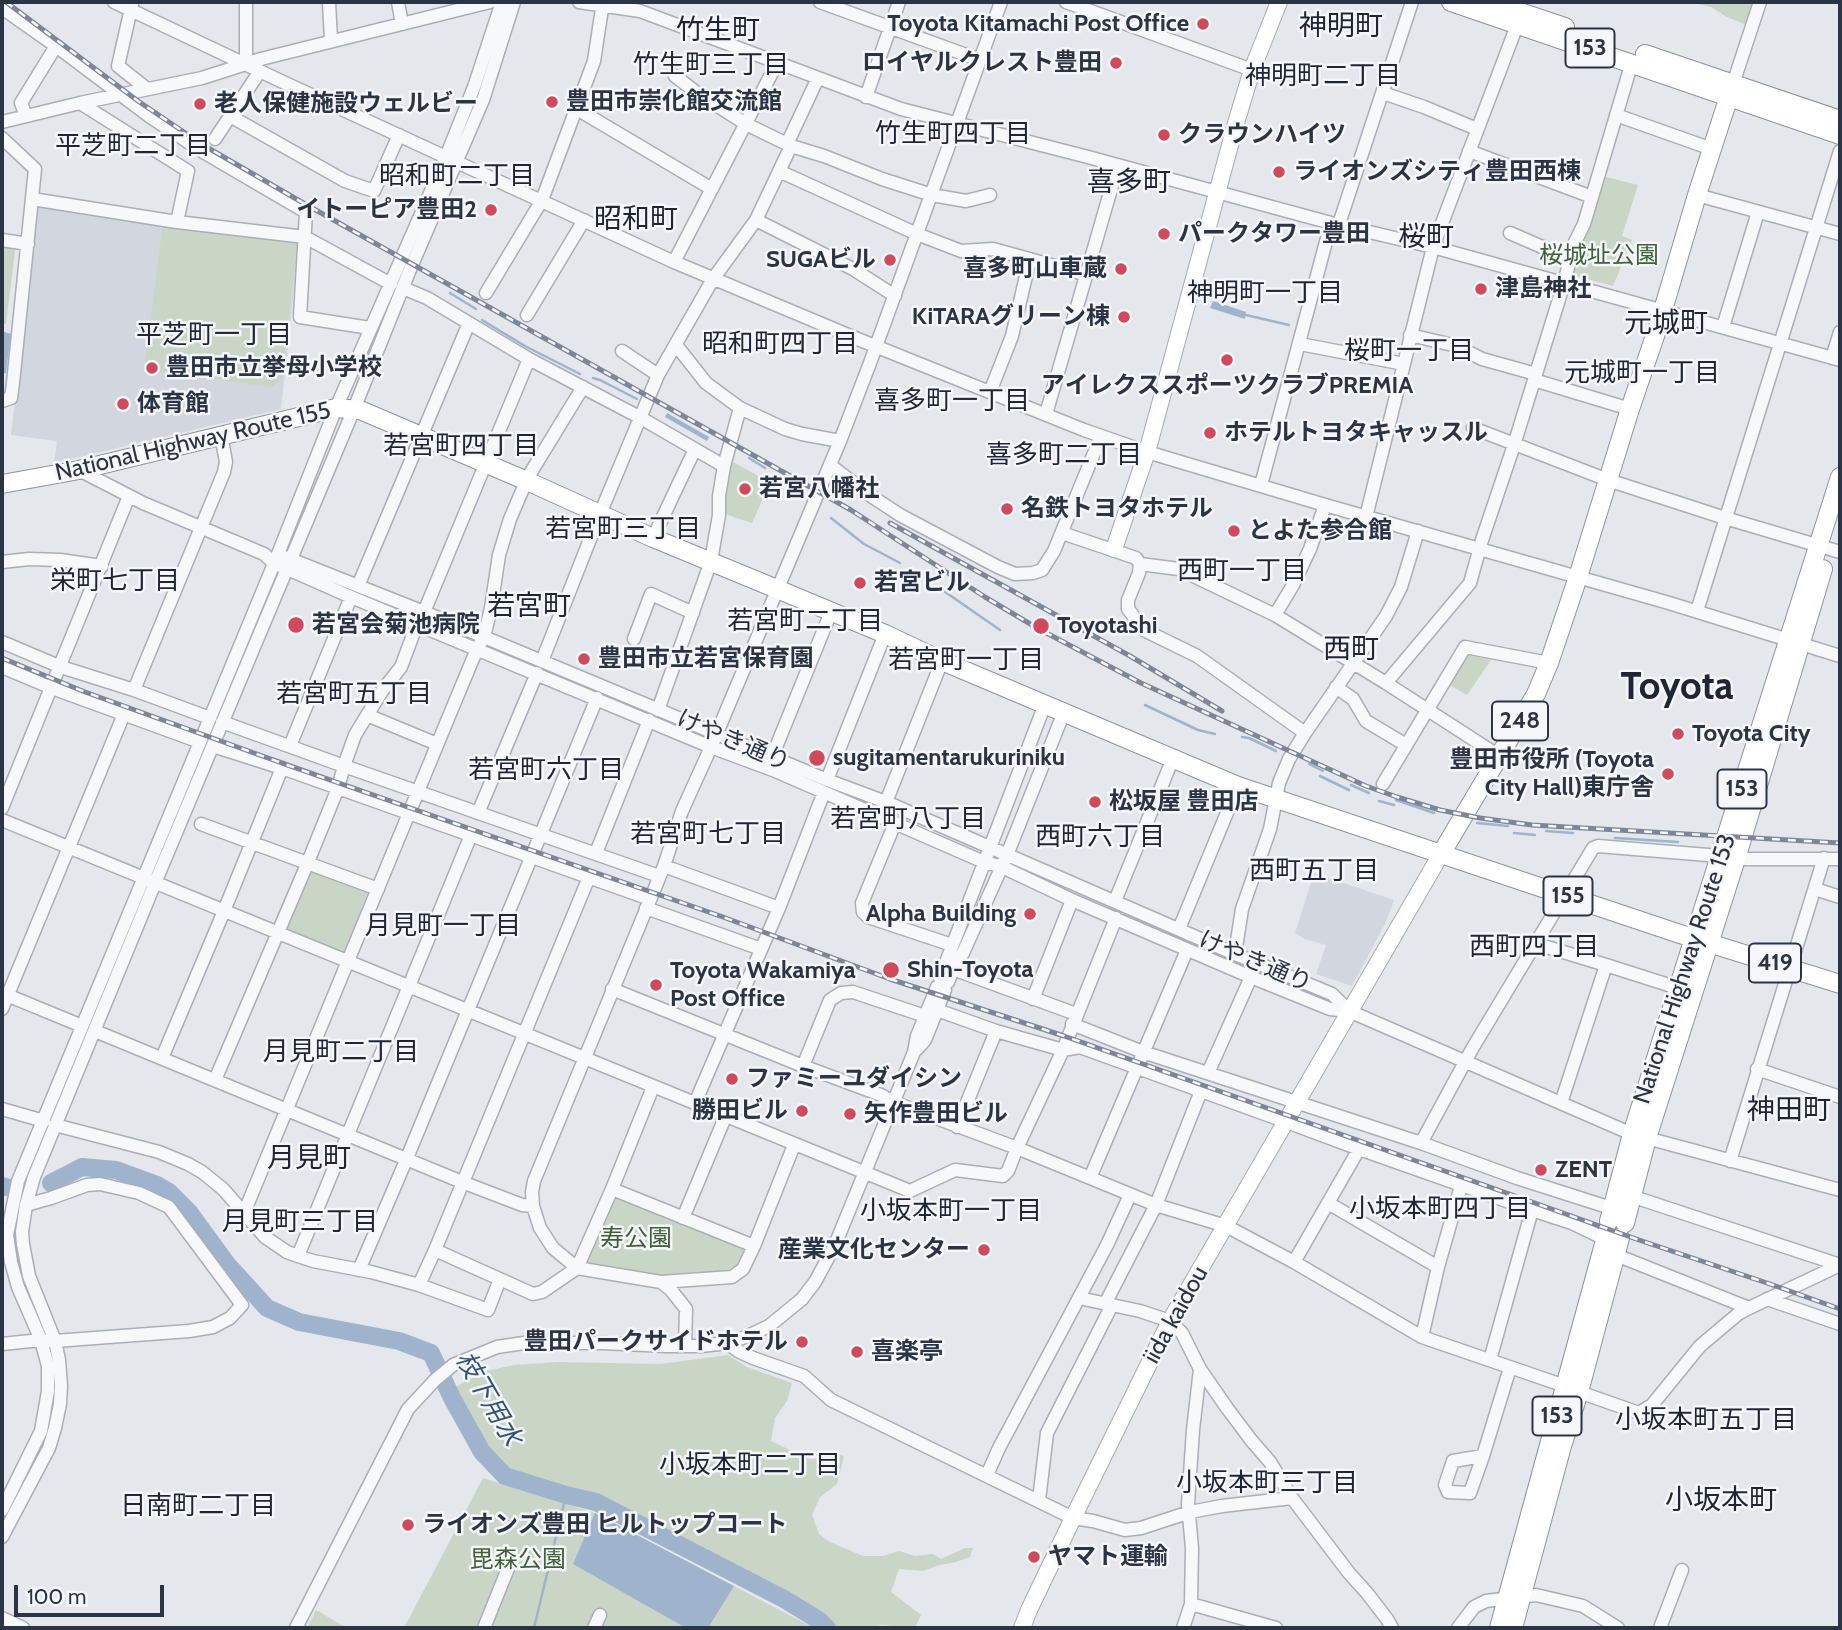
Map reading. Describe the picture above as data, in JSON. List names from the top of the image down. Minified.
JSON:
{"streets":{"highway":["153","National Highway Route 155","248","155","419","National Highway Route 153"],"main road":["iida kaidou"],"street":["けやき通り"]},"crossings":[["153","248"],["National Highway Route 155","248"],["National Highway Route 155","419"],["National Highway Route 155","National Highway Route 153"],["National Highway Route 155","iida kaidou"],["248","iida kaidou"],["けやき通り","National Highway Route 153"],["けやき通り","iida kaidou"],["419","National Highway Route 153"]],"districts":["神明町","竹生町","竹生町三丁目","神明町二丁目","竹生町四丁目","平芝町二丁目","昭和町二丁目","喜多町","昭和町","桜町","神明町一丁目","元城町","平芝町一丁目","昭和町四丁目","桜町一丁目","元城町一丁目","喜多町一丁目","若宮町四丁目","喜多町二丁目","若宮町三丁目","西町一丁目","栄町七丁目","若宮町","若宮町二丁目","西町","若宮町一丁目","Toyota","若宮町五丁目","若宮町六丁目","若宮町八丁目","若宮町七丁目","西町六丁目","西町五丁目","月見町一丁目","西町四丁目","月見町二丁目","神田町","月見町","小坂本町四丁目","小坂本町一丁目","月見町三丁目","小坂本町五丁目","小坂本町二丁目","小坂本町三丁目","小坂本町","日南町二丁目"],"water":["枝下用水"],"parks":["桜城址公園","寿公園","毘森公園"],"places":["Toyota Kitamachi Post Office","ロイヤルクレスト豊田","豊田市崇化館交流館","老人保健施設ウェルビー","クラウンハイツ","ライオンズシティ豊田西棟","イトーピア豊田2","パークタワー豊田","SUGAビル","喜多町山車蔵","津島神社","KiTARAグリーン棟","アイレクススポーツクラブPREMIA","豊田市立挙母小学校","体育館","ホテルトヨタキャッスル","若宮八幡社","名鉄トヨタホテル","とよた参合館","若宮ビル","若宮会菊池病院","Toyotashi","豊田市立若宮保育園","Toyota City","sugitamentarukuriniku","豊田市役所 (Toyota City Hall)東庁舎","松坂屋 豊田店","Alpha Building","Shin-Toyota","Toyota Wakamiya Post Office","ファミーユダイシン","勝田ビル","矢作豊田ビル","ZENT","産業文化センター","豊田パークサイドホテル","喜楽亭","ライオンズ豊田 ヒルトップコート","ヤマト運輸"],"scale_bar":"100 m"}
